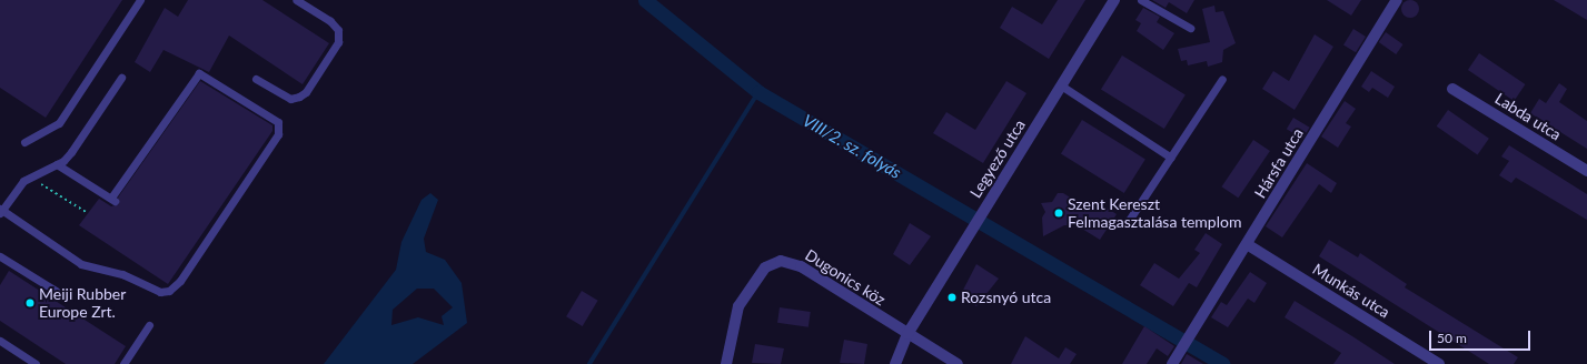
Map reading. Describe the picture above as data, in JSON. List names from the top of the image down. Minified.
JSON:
{"streets":{"street":["Labda utca","Legyező utca","Hársfa utca","Dugonics köz","Munkás utca"]},"crossings":[["Legyező utca","Dugonics köz"],["Hársfa utca","Munkás utca"]],"water":["VIII/2. sz. folyás"],"places":["Szent Kereszt Felmagasztalása templom","Rozsnyó utca","Meiji Rubber Europe Zrt."],"scale_bar":"50 m"}
